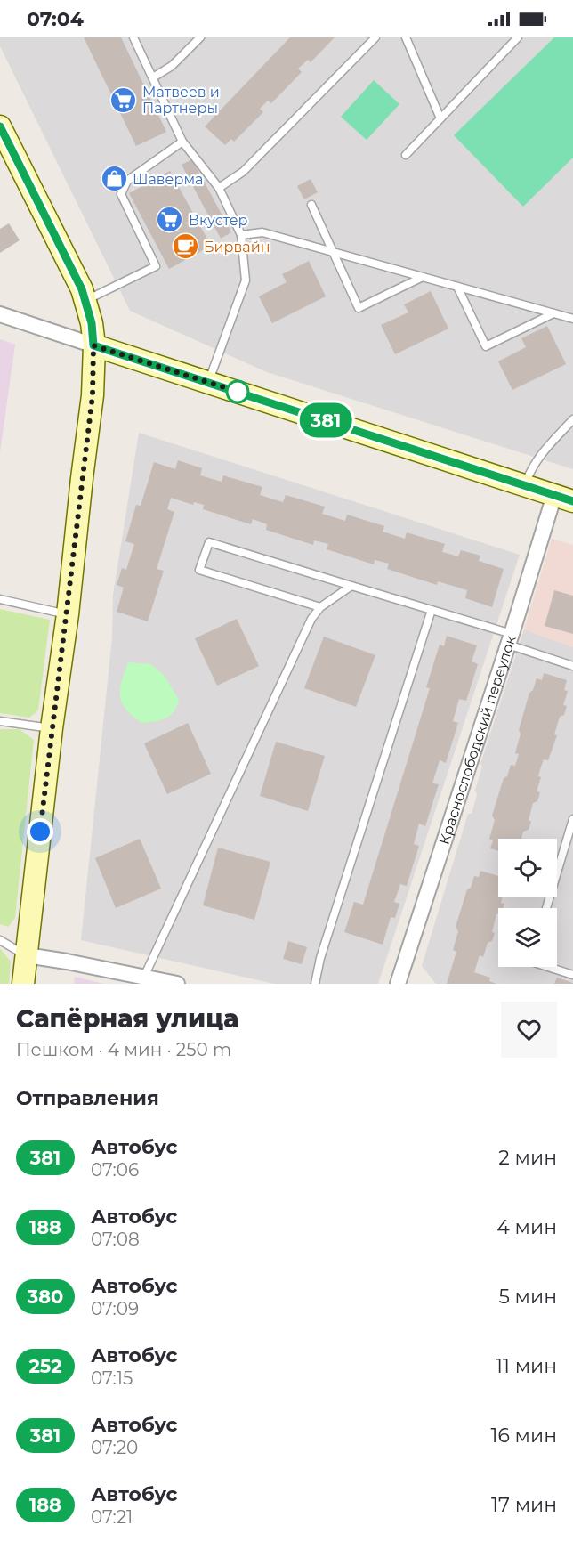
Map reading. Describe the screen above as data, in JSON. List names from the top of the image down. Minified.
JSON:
{"streets":{"street":["Краснослободский переулок"]},"places":{"supermarket":["Матвеев и Партнеры","Вкустер"],"shop":["Шаверма"],"cafe":["Бирвайн"]},"lines":["bus line 381"],"page":{"status":"07:04","on_map":"381","heading":[["Сапёрная улица","Пешком · 4 мин · 250 m"],"Отправления"],"list":[{"mark":"381","name":"Автобус","note":"07:06","value":"2 мин"},{"mark":"188","name":"Автобус","note":"07:08","value":"4 мин"},{"mark":"380","name":"Автобус","note":"07:09","value":"5 мин"},{"mark":"252","name":"Автобус","note":"07:15","value":"11 мин"},{"mark":"381","name":"Автобус","note":"07:20","value":"16 мин"},{"mark":"188","name":"Автобус","note":"07:21","value":"17 мин"}]}}
